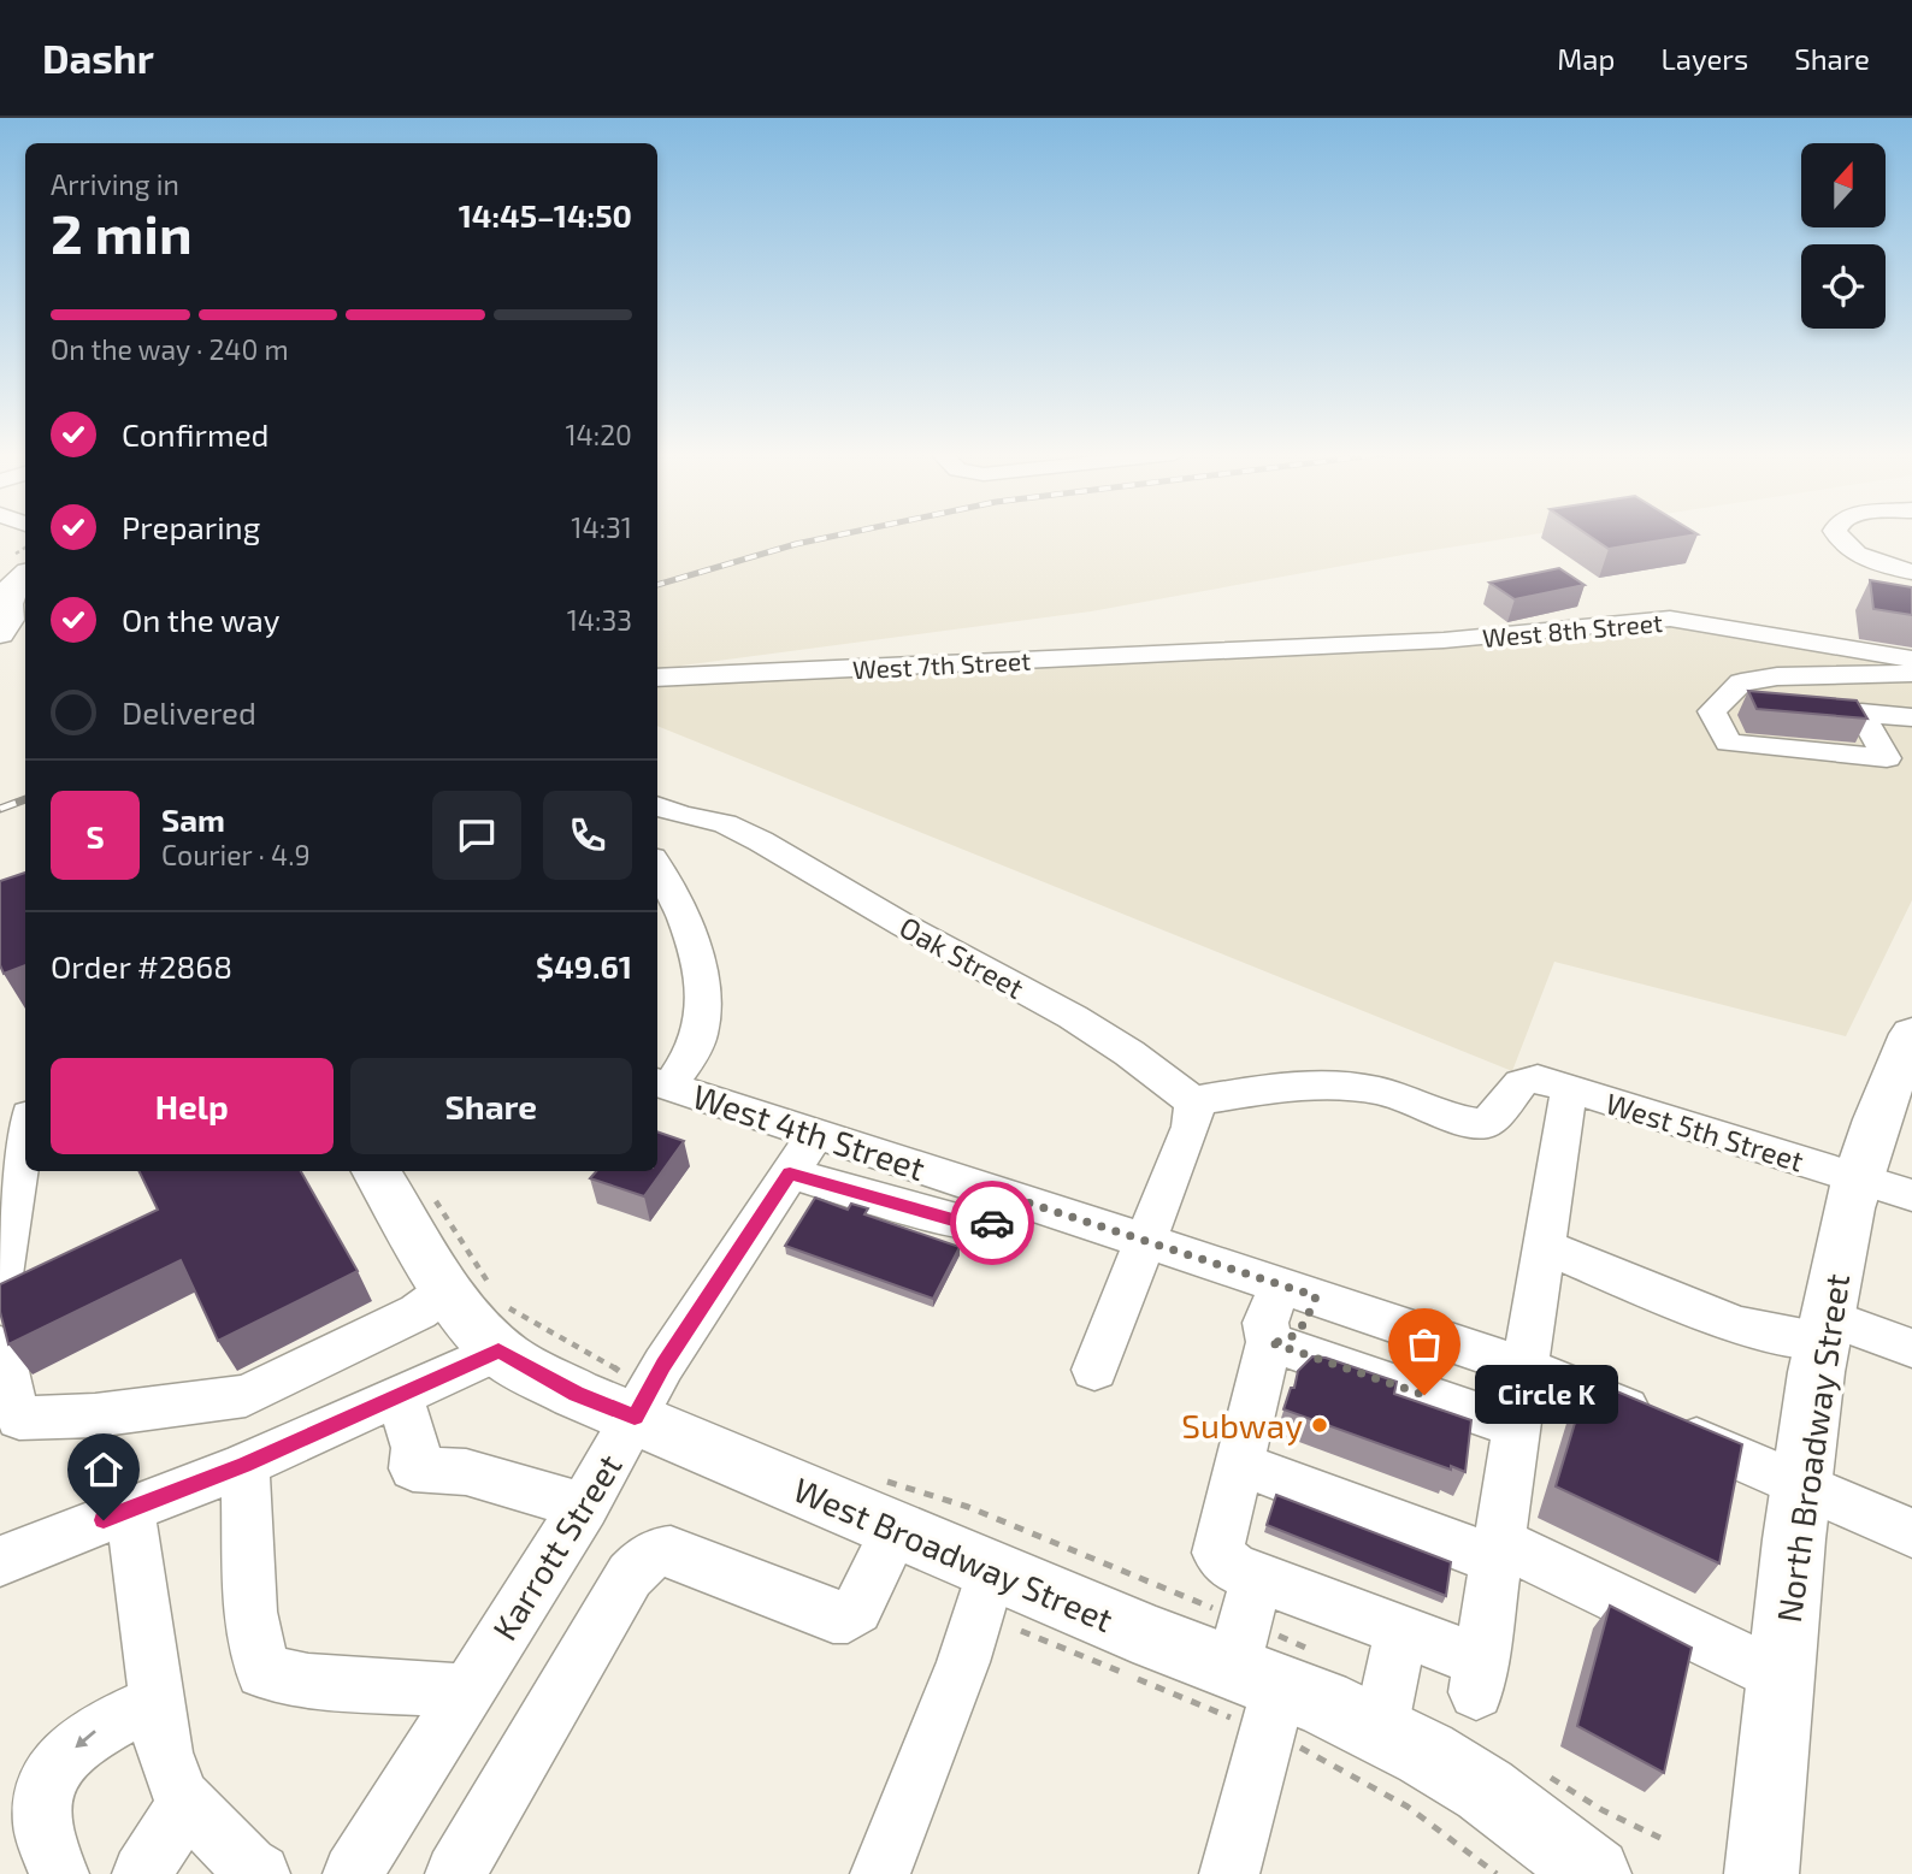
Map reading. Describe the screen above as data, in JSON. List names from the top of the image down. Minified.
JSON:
{"streets":{"main road":["North Broadway Street","West Broadway Street"],"street":["West 8th Street","West 7th Street","Oak Street","West 4th Street","West 5th Street","Karrott Street"]},"crossings":[["West 8th Street","West 7th Street"],["West 4th Street","Karrott Street"],["West 5th Street","North Broadway Street"],["Karrott Street","West Broadway Street"]],"places":["Circle K","Subway"],"north":"top","page":{"header":"Dashr","nav":["Map","Layers","Share"],"heading":["2 min","Arriving in","14:45–14:50"],"panel":["Sam","Courier · 4.9","Order #2868","$49.61"],"bar":"On the way · 240 m","list":[["Confirmed","14:20"],["Preparing","14:31"],["On the way","14:33"],"Delivered"],"round":"S","buttons":["Help","Share"],"bubble":"Circle K"}}
